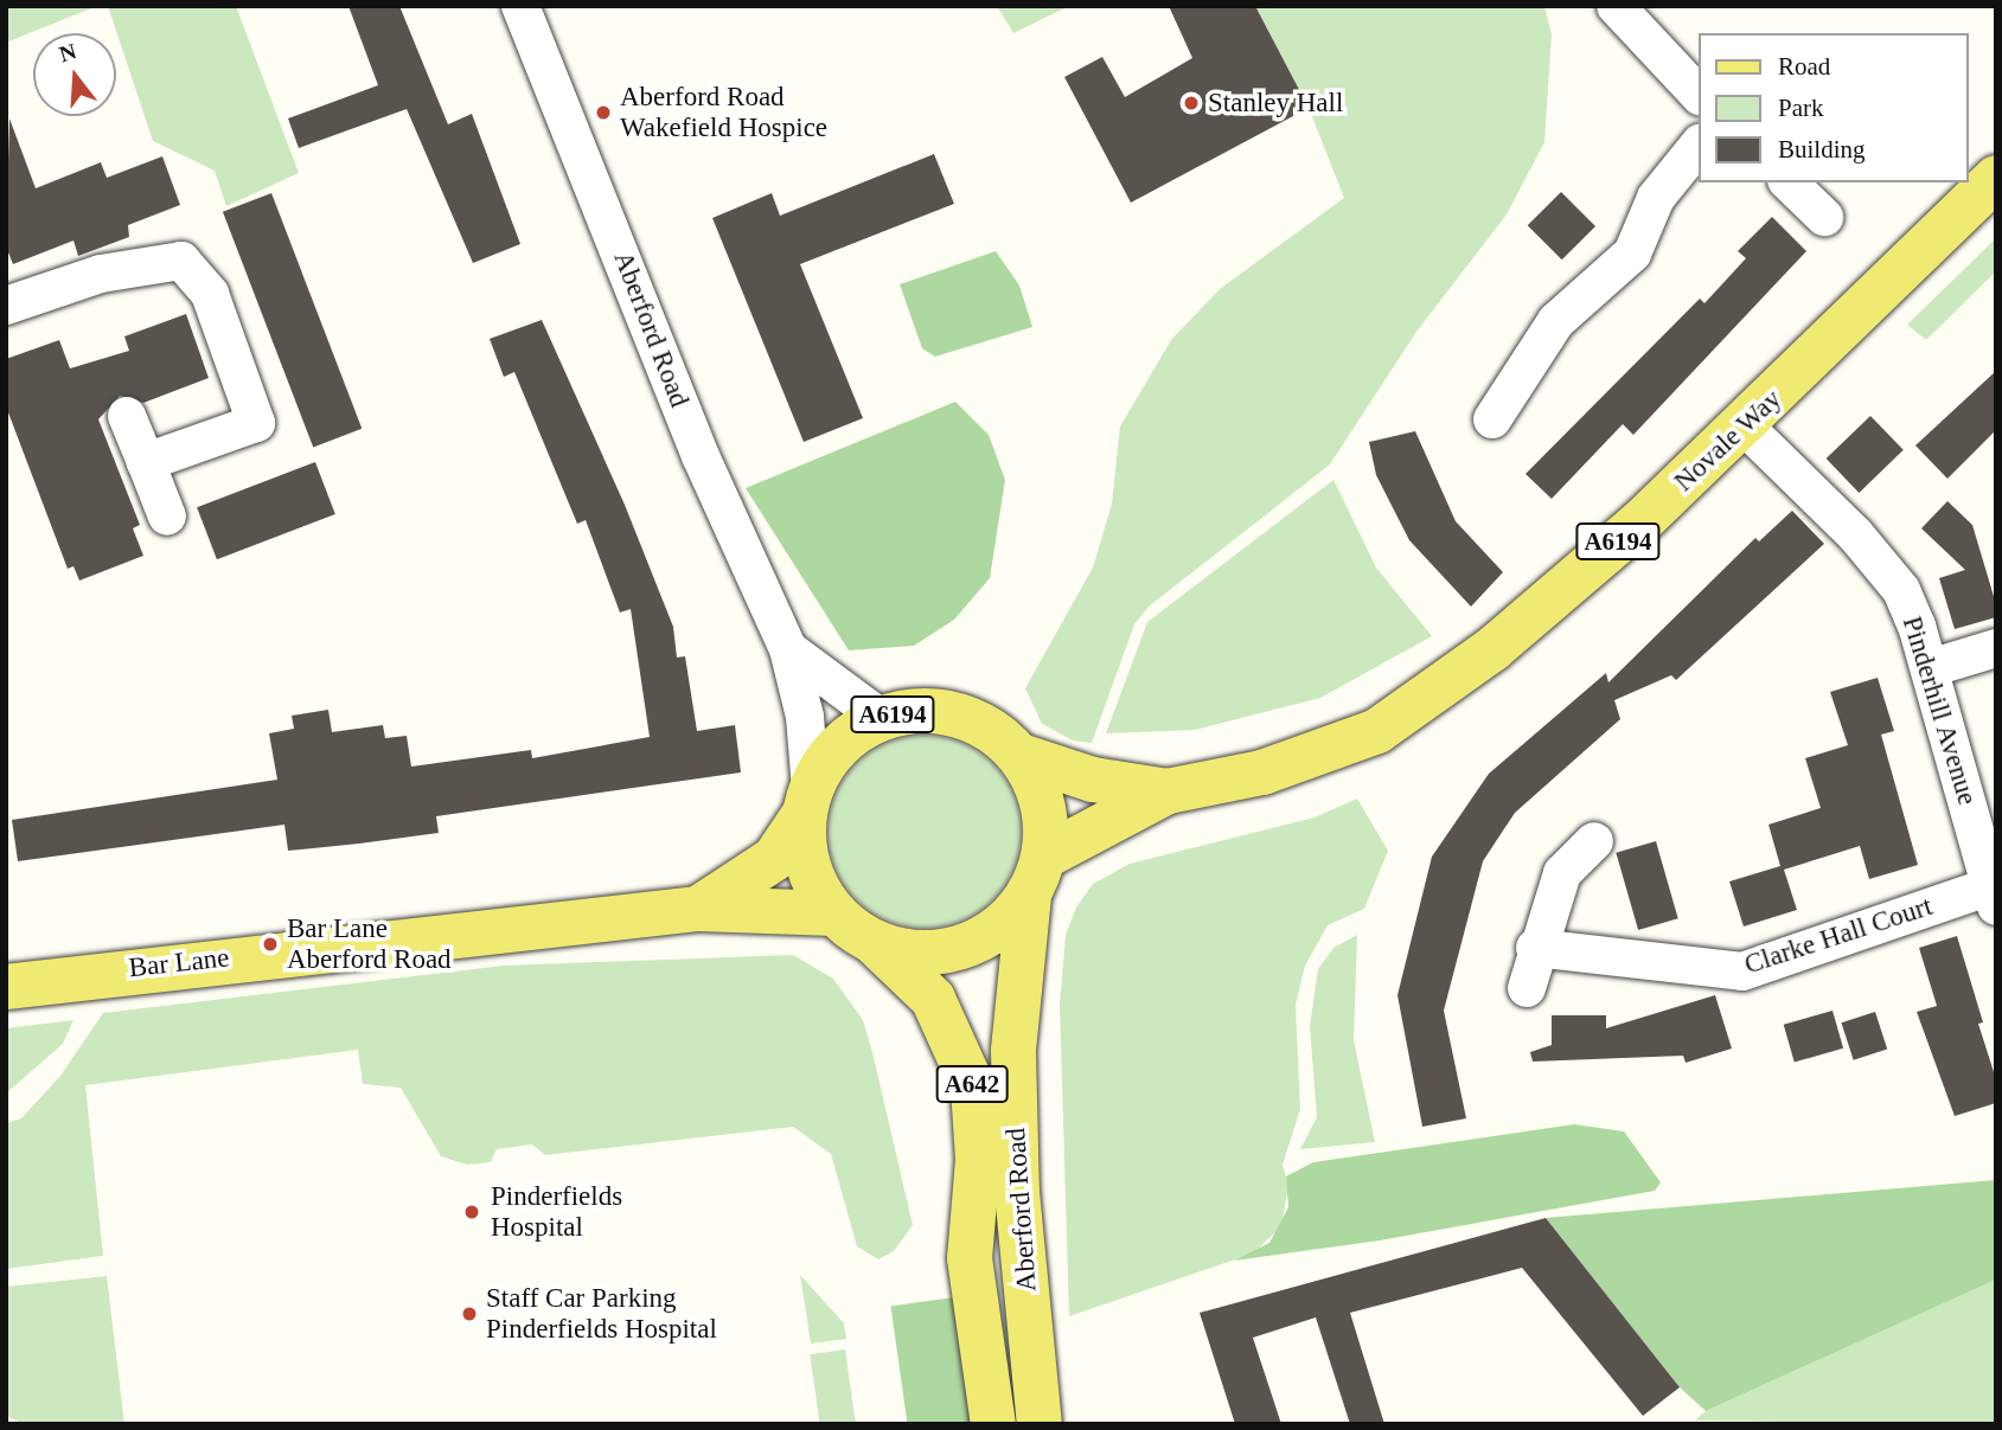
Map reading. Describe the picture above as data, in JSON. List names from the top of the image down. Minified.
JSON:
{"streets":{"main road":["Aberford Road","Novale Way","A6194","Bar Lane","A642"],"street":["Pinderhill Avenue","Clarke Hall Court"]},"crossings":[["Aberford Road","Novale Way"],["Aberford Road","A6194"],["Aberford Road","Bar Lane"],["Novale Way","A6194"],["Novale Way","Pinderhill Avenue"],["Novale Way","Bar Lane"],["A6194","Bar Lane"],["Pinderhill Avenue","Clarke Hall Court"]],"places":["Stanley Hall","Aberford Road Wakefield Hospice","Bar Lane Aberford Road","Pinderfields Hospital","Staff Car Parking Pinderfields Hospital"],"legend":["Road","Park","Building"],"north":"top"}
